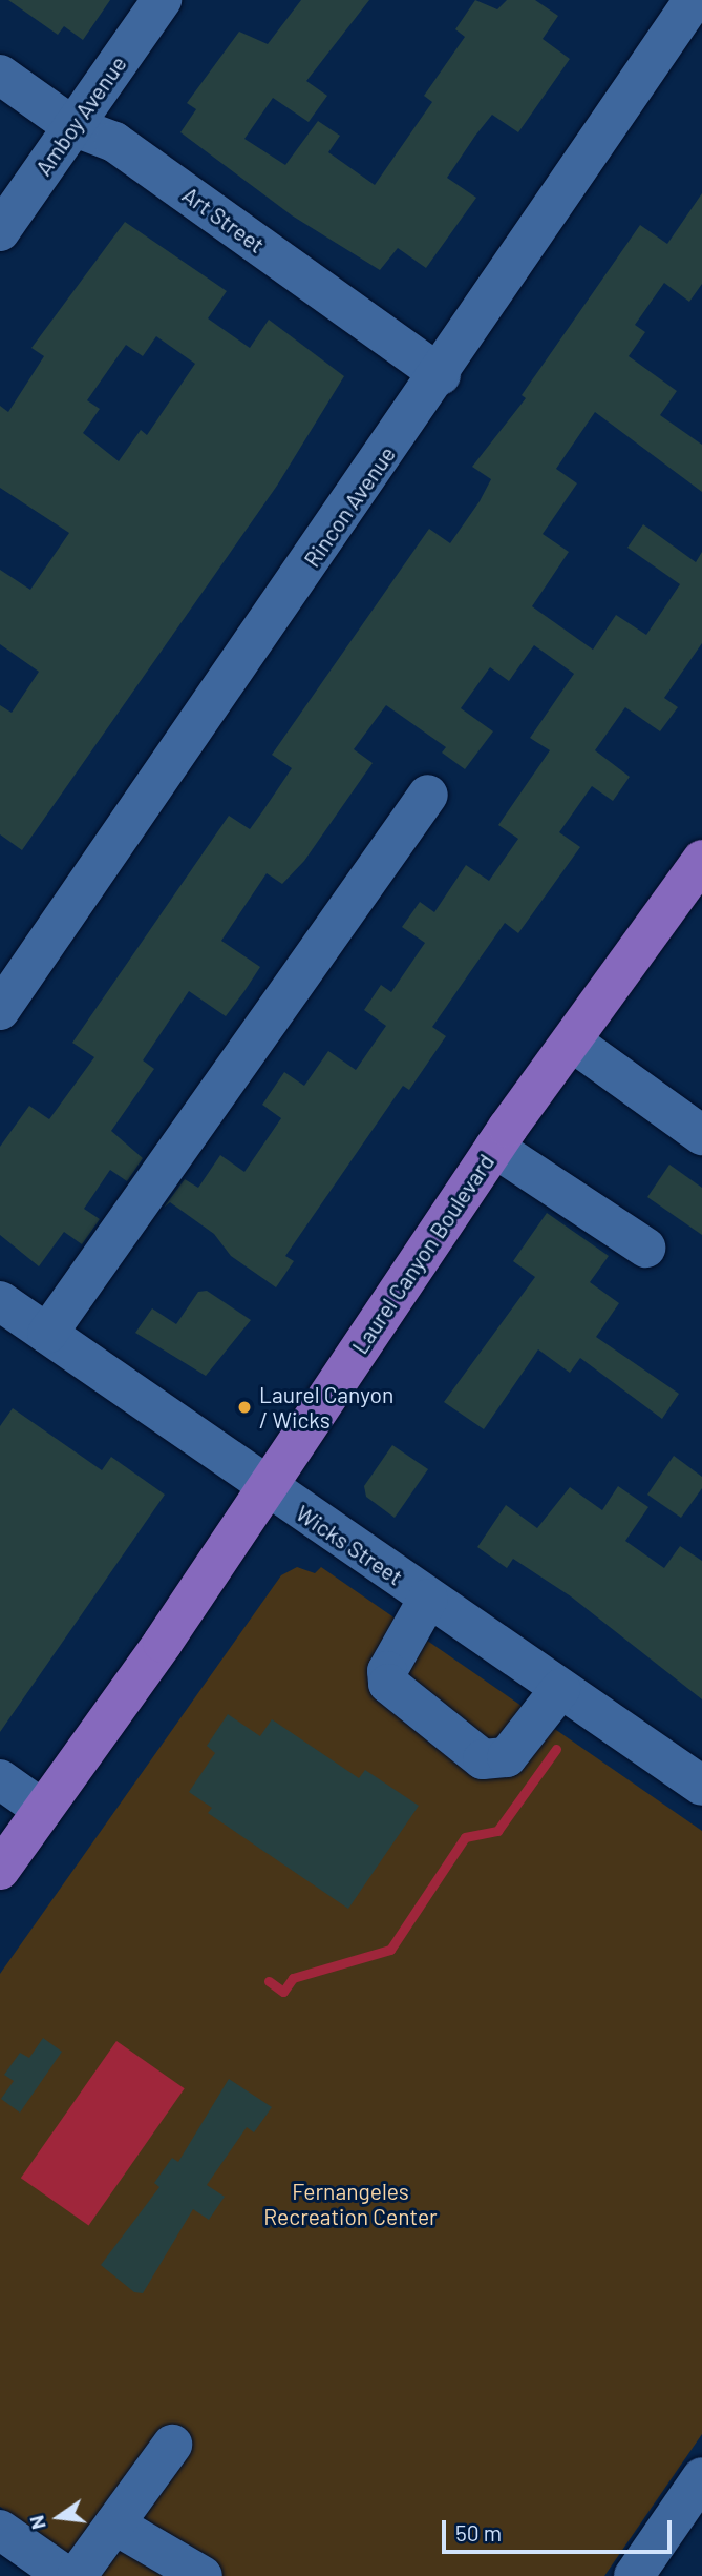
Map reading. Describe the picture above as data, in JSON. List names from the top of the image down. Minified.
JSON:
{"streets":{"main road":["Laurel Canyon Boulevard"],"street":["Amboy Avenue","Art Street","Rincon Avenue","Wicks Street"]},"crossings":[["Amboy Avenue","Art Street"],["Art Street","Rincon Avenue"],["Laurel Canyon Boulevard","Wicks Street"]],"parks":["Fernangeles Recreation Center"],"places":["Laurel Canyon / Wicks"],"scale_bar":"50 m","north":"left"}
